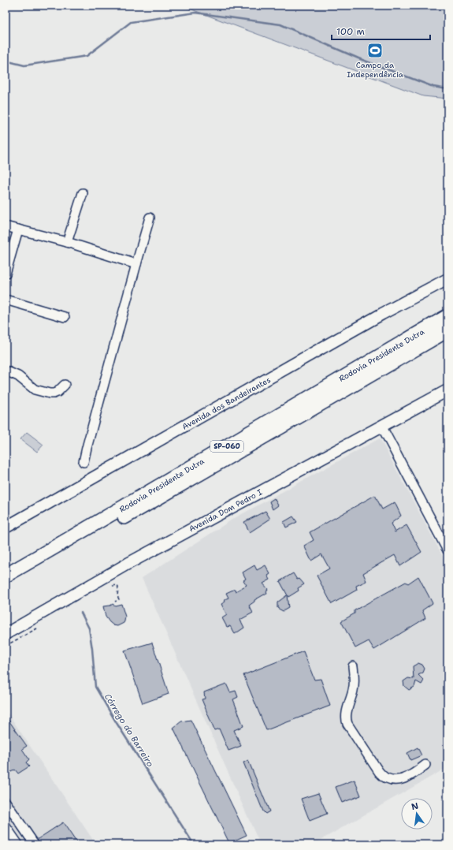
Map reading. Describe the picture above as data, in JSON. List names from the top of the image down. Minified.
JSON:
{"streets":{"highway":["Rodovia Presidente Dutra","SP-060"],"main road":["Avenida dos Bandeirantes","Avenida Dom Pedro I"]},"water":["Córrego do Barreiro"],"places":{"sports":["Campo da Independência"]},"scale_bar":"100 m","north":"top"}
